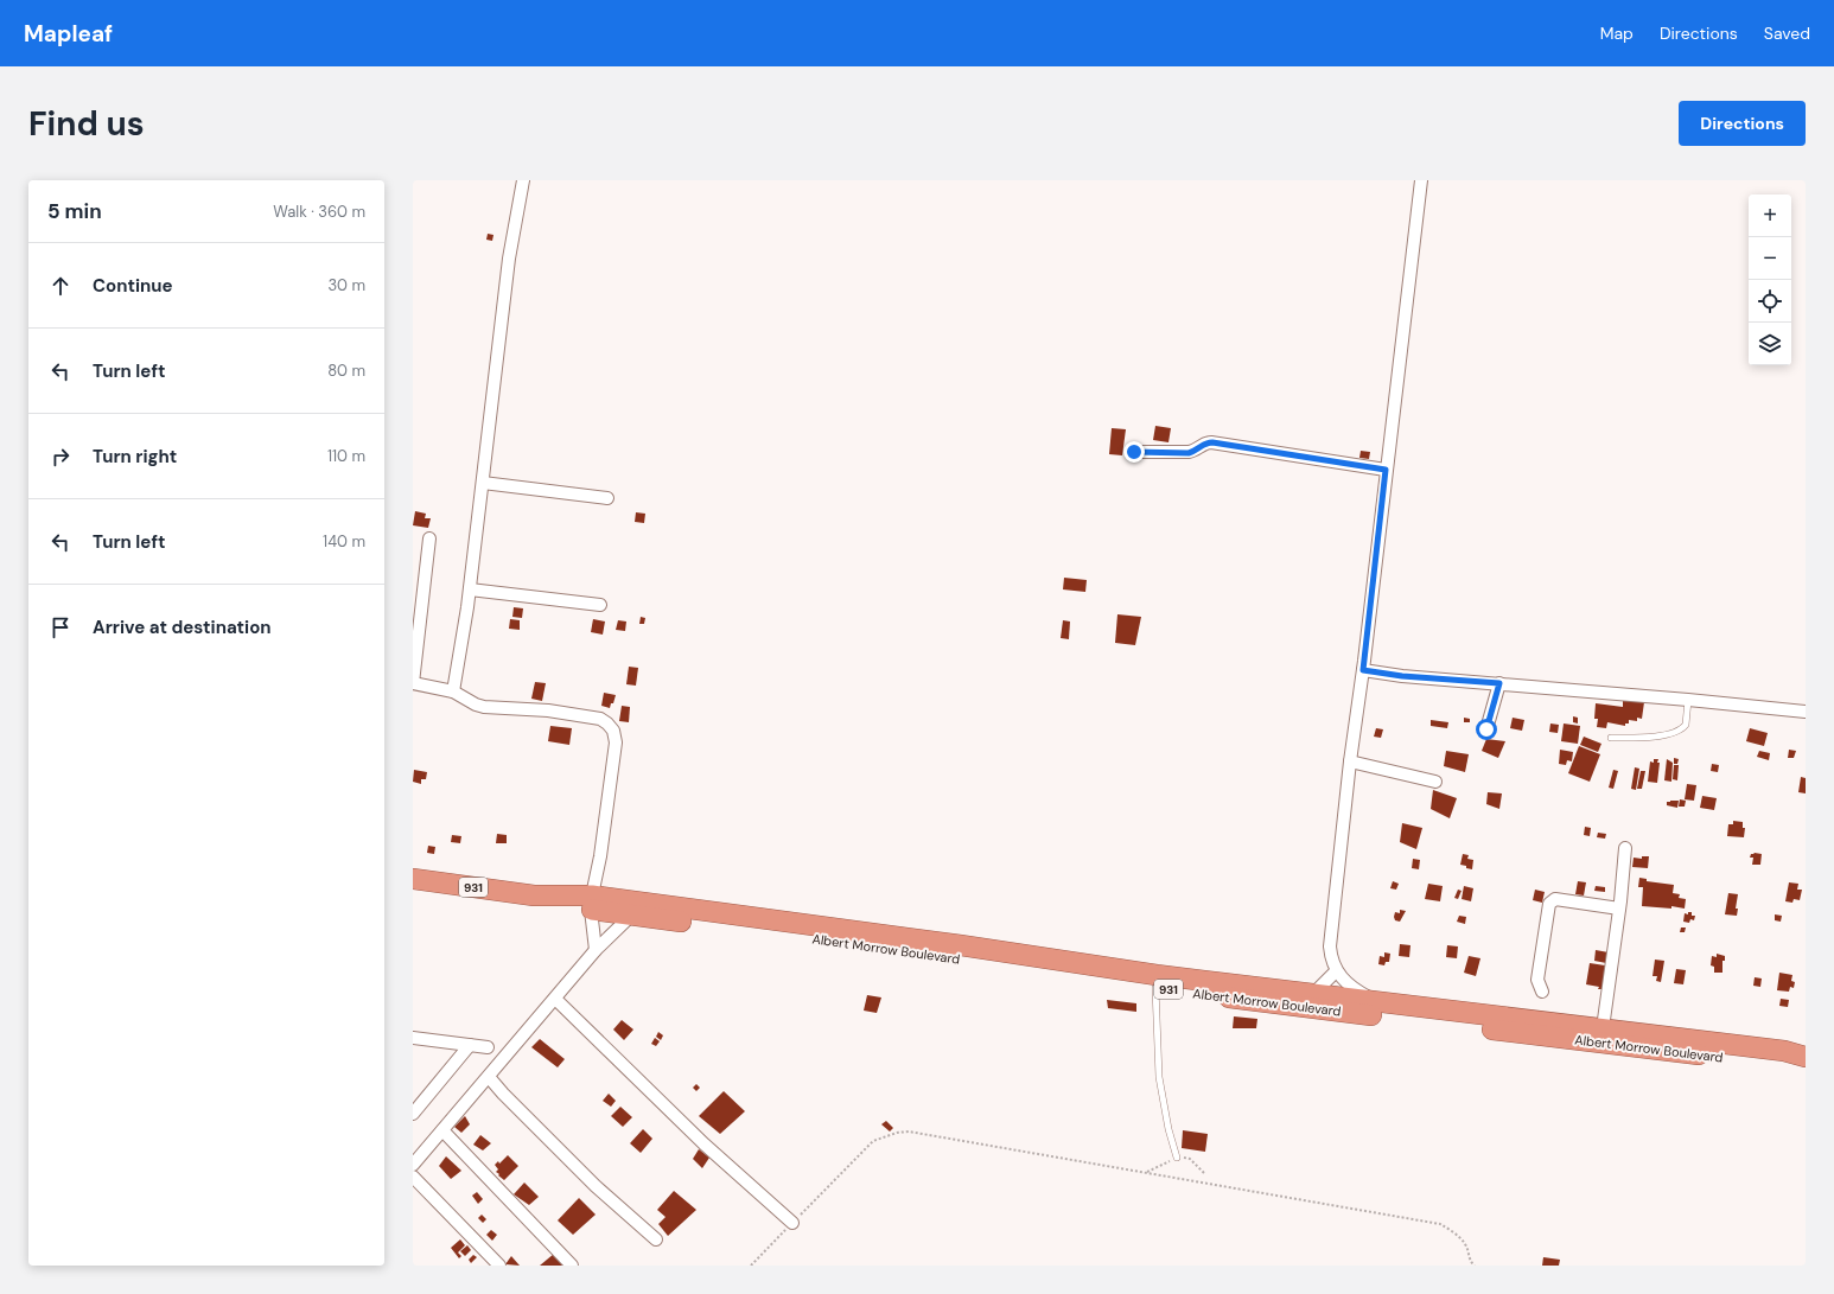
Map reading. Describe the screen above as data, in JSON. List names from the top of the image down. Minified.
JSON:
{"streets":{"highway":["931","Albert Morrow Boulevard"]},"page":{"header":"Mapleaf","nav":["Map","Directions","Saved"],"buttons":"Directions","title":"Find us","heading":["5 min","Walk · 360 m"],"map_buttons":["+","−"],"list":[["Continue","30 m"],["Turn left","80 m"],["Turn right","110 m"],["Turn left","140 m"],"Arrive at destination"]}}
